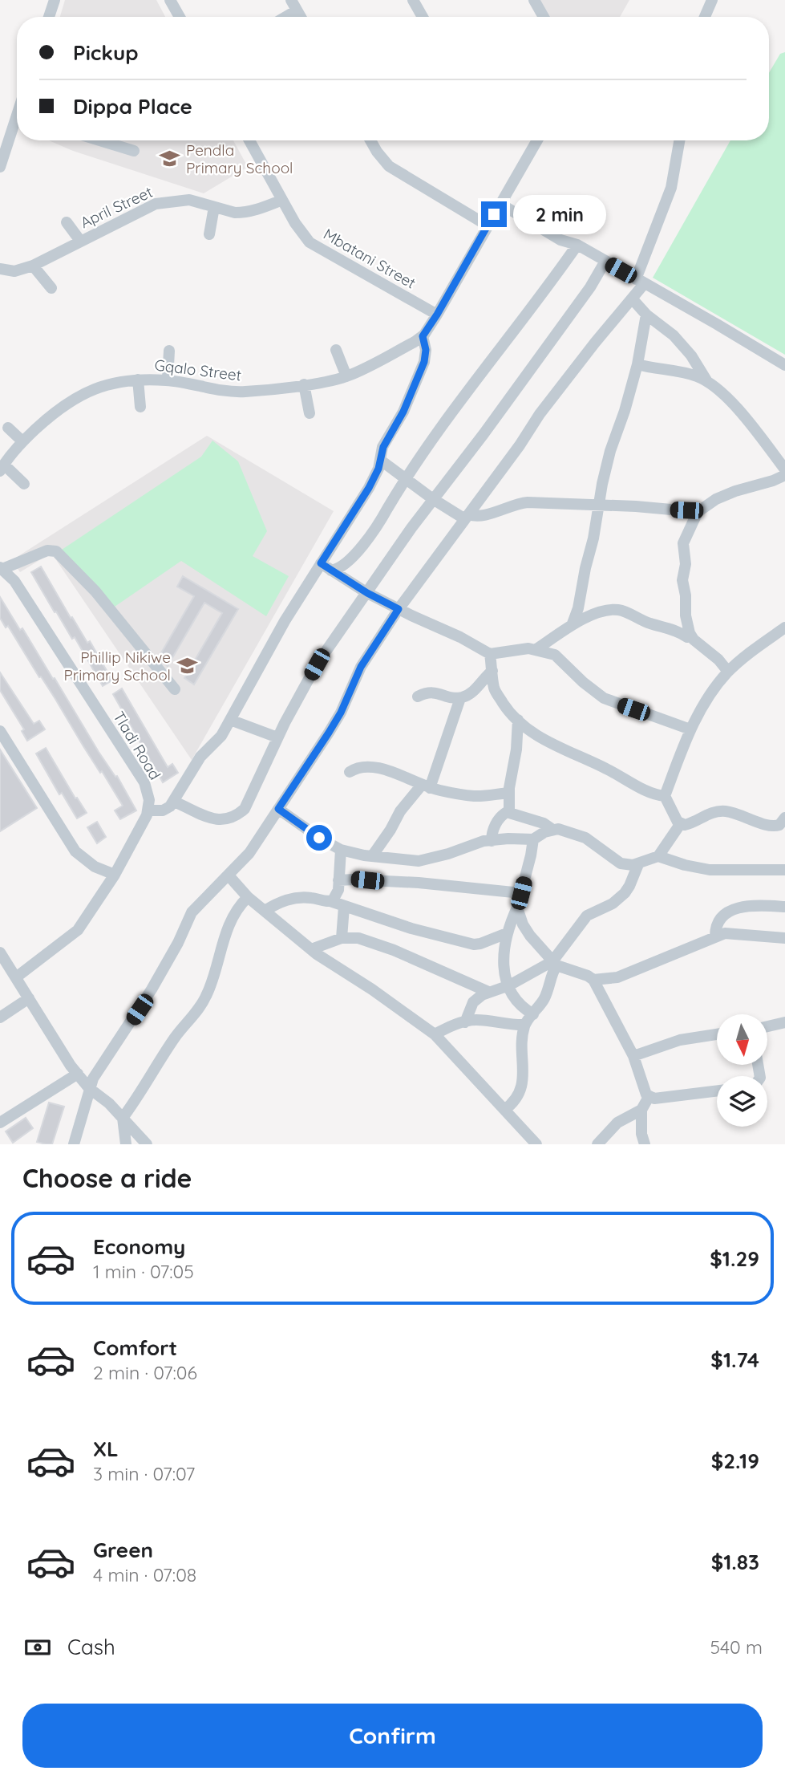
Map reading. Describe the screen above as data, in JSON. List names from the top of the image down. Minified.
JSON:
{"streets":{"street":["April Street","Mbatani Street","Gqalo Street","Tladi Road"]},"crossings":[["April Street","Mbatani Street"],["Mbatani Street","Gqalo Street"]],"places":{"school or university":["Pendla Primary School","Phillip Nikiwe Primary School"]},"north":"bottom","page":{"banner":["Pickup","Dippa Place"],"bubble":"2 min","heading":"Choose a ride","list":[{"name":"Economy","note":"1 min · 07:05","value":"$1.29"},{"name":"Comfort","note":"2 min · 07:06","value":"$1.74"},{"name":"XL","note":"3 min · 07:07","value":"$2.19"},{"name":"Green","note":"4 min · 07:08","value":"$1.83"}],"pay":["Cash","540 m"],"buttons":"Confirm"}}
